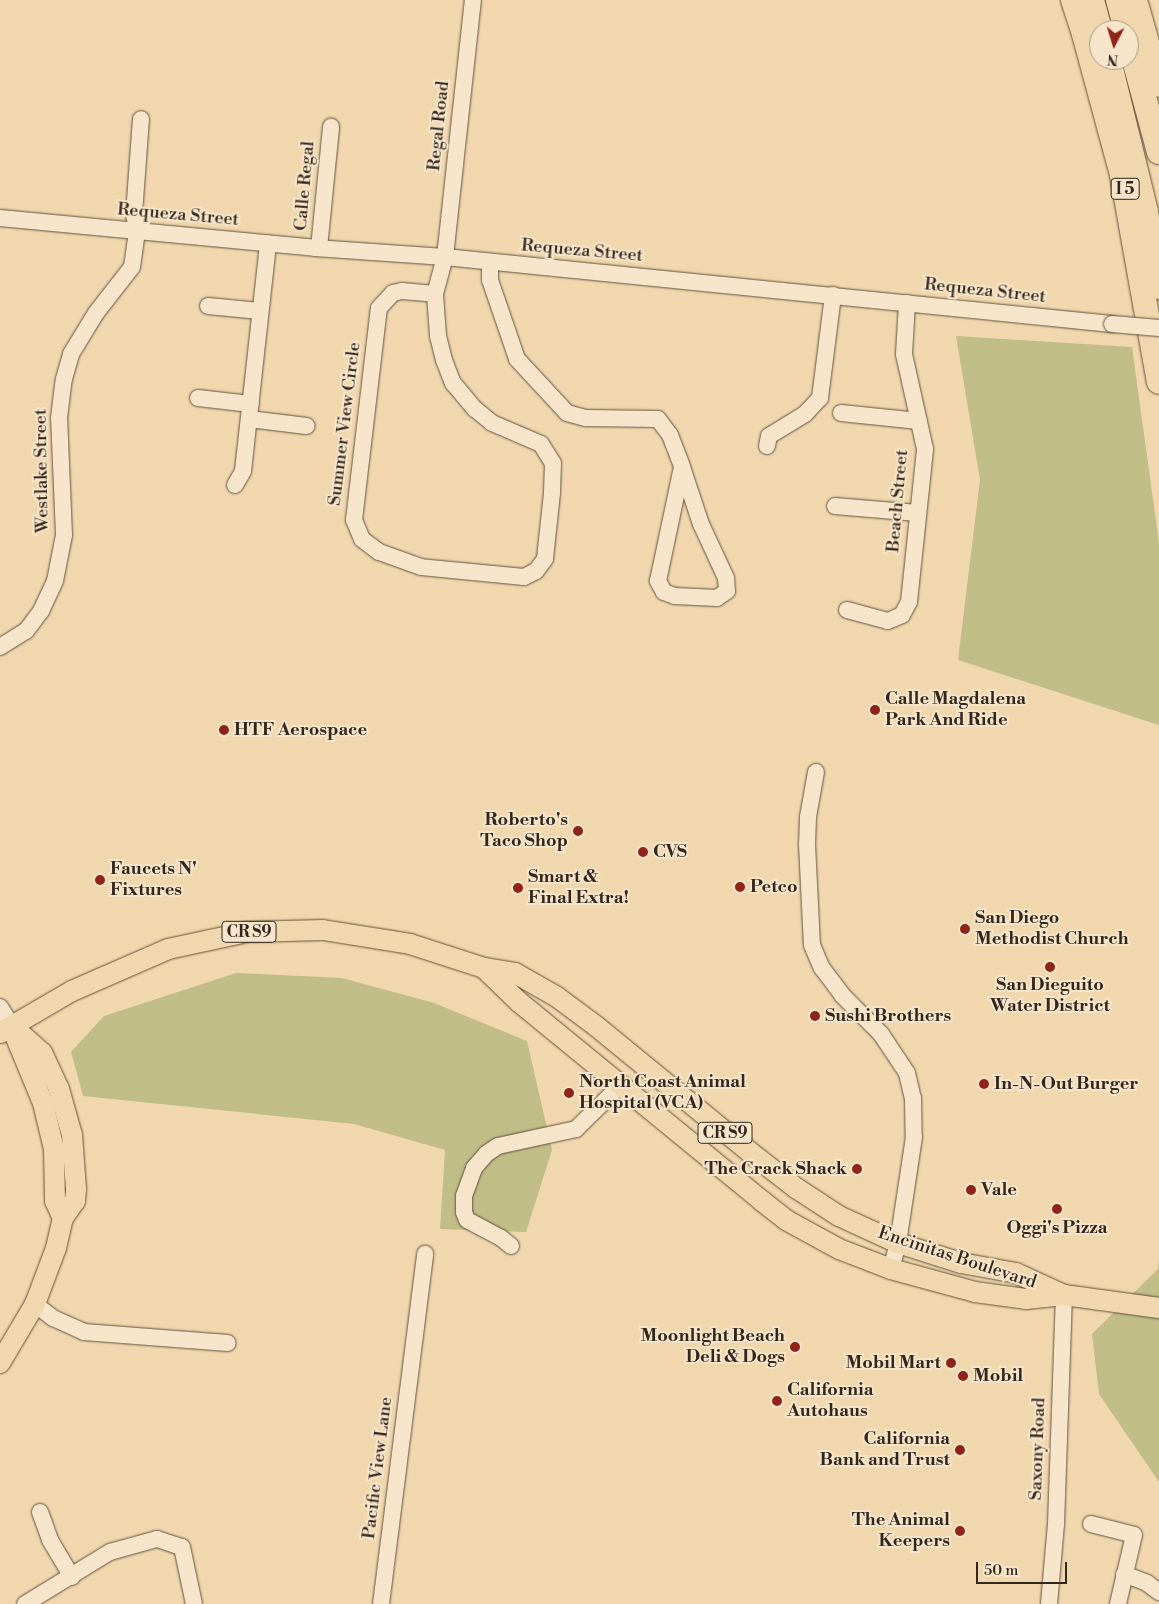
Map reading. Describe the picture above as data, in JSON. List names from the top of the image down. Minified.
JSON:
{"streets":{"highway":["I 5"],"main road":["CR S9","Encinitas Boulevard"],"street":["Regal Road","Calle Regal","Requeza Street","Summer View Circle","Westlake Street","Beach Street","Saxony Road","Pacific View Lane"]},"crossings":[["Regal Road","Requeza Street"],["Regal Road","Summer View Circle"],["Calle Regal","Requeza Street"],["Requeza Street","Summer View Circle"],["Requeza Street","Westlake Street"],["Requeza Street","Beach Street"],["Encinitas Boulevard","Saxony Road"]],"places":["Calle Magdalena Park And Ride","HTF Aerospace","Roberto's Taco Shop","CVS","Faucets N' Fixtures","Petco","Smart & Final Extra!","San Diego Methodist Church","San Dieguito Water District","Sushi Brothers","In-N-Out Burger","North Coast Animal Hospital (VCA)","The Crack Shack","Vale","Oggi's Pizza","Moonlight Beach Deli & Dogs","Mobil Mart","Mobil","California Autohaus","California Bank and Trust","The Animal Keepers"],"scale_bar":"50 m","north":"bottom"}
